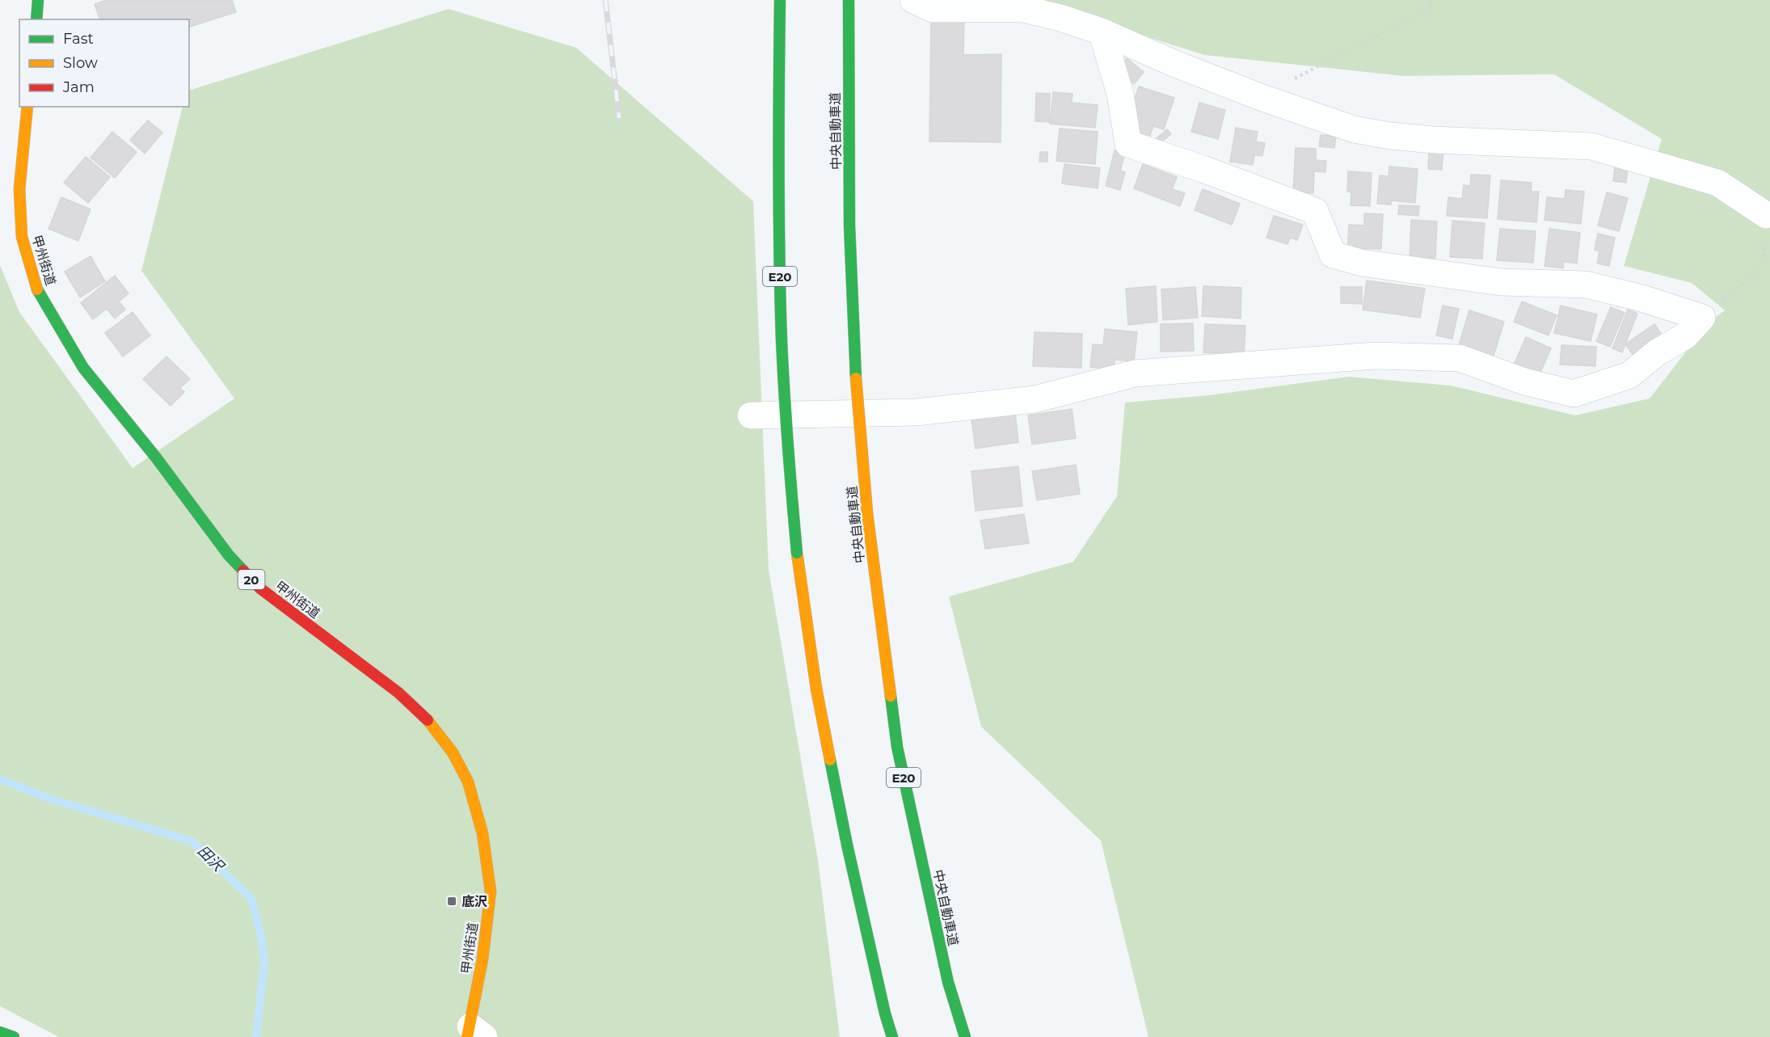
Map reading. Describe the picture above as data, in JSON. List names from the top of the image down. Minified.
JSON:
{"streets":{"highway":["中央自動車道","甲州街道","E20","20"]},"water":["田沢"],"places":{"transit":["底沢"]},"legend":["Fast","Slow","Jam"]}
